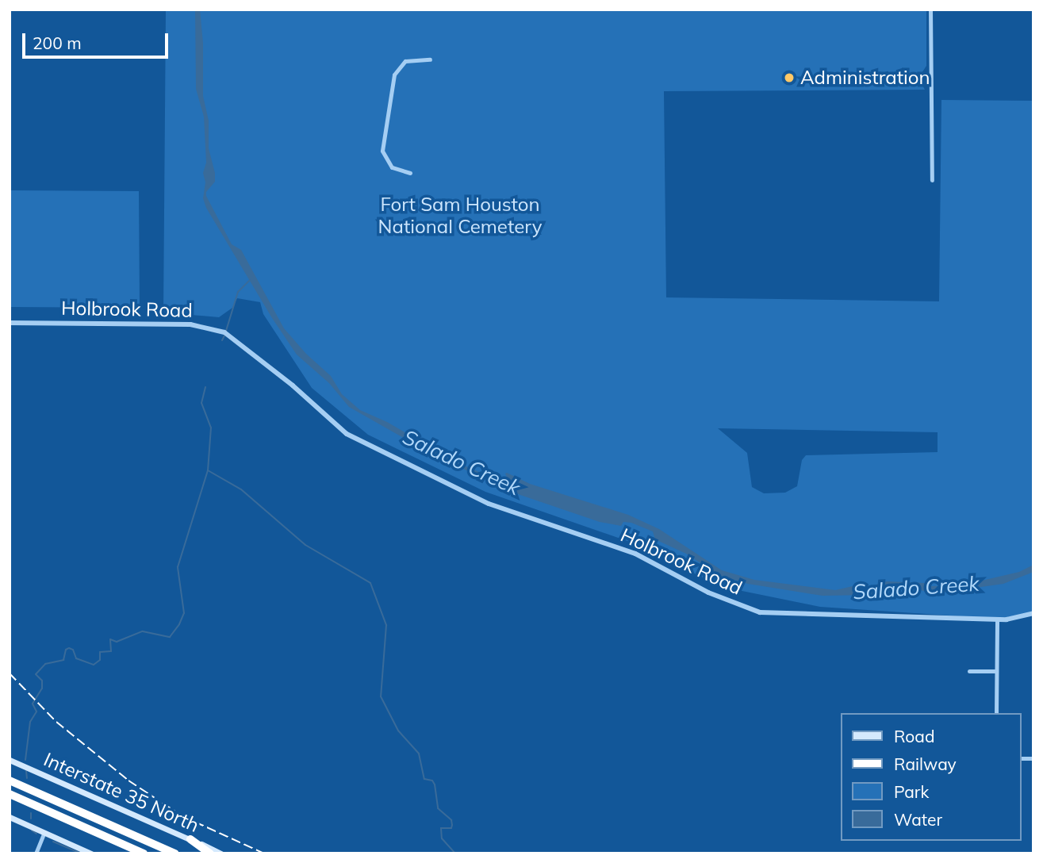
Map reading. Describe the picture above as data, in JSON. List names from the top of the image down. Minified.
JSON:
{"streets":{"main road":["Interstate 35 North"],"street":["Holbrook Road"]},"water":["Salado Creek"],"parks":["Fort Sam Houston National Cemetery"],"places":["Administration"],"legend":["Road","Railway","Park","Water"],"scale_bar":"200 m"}
